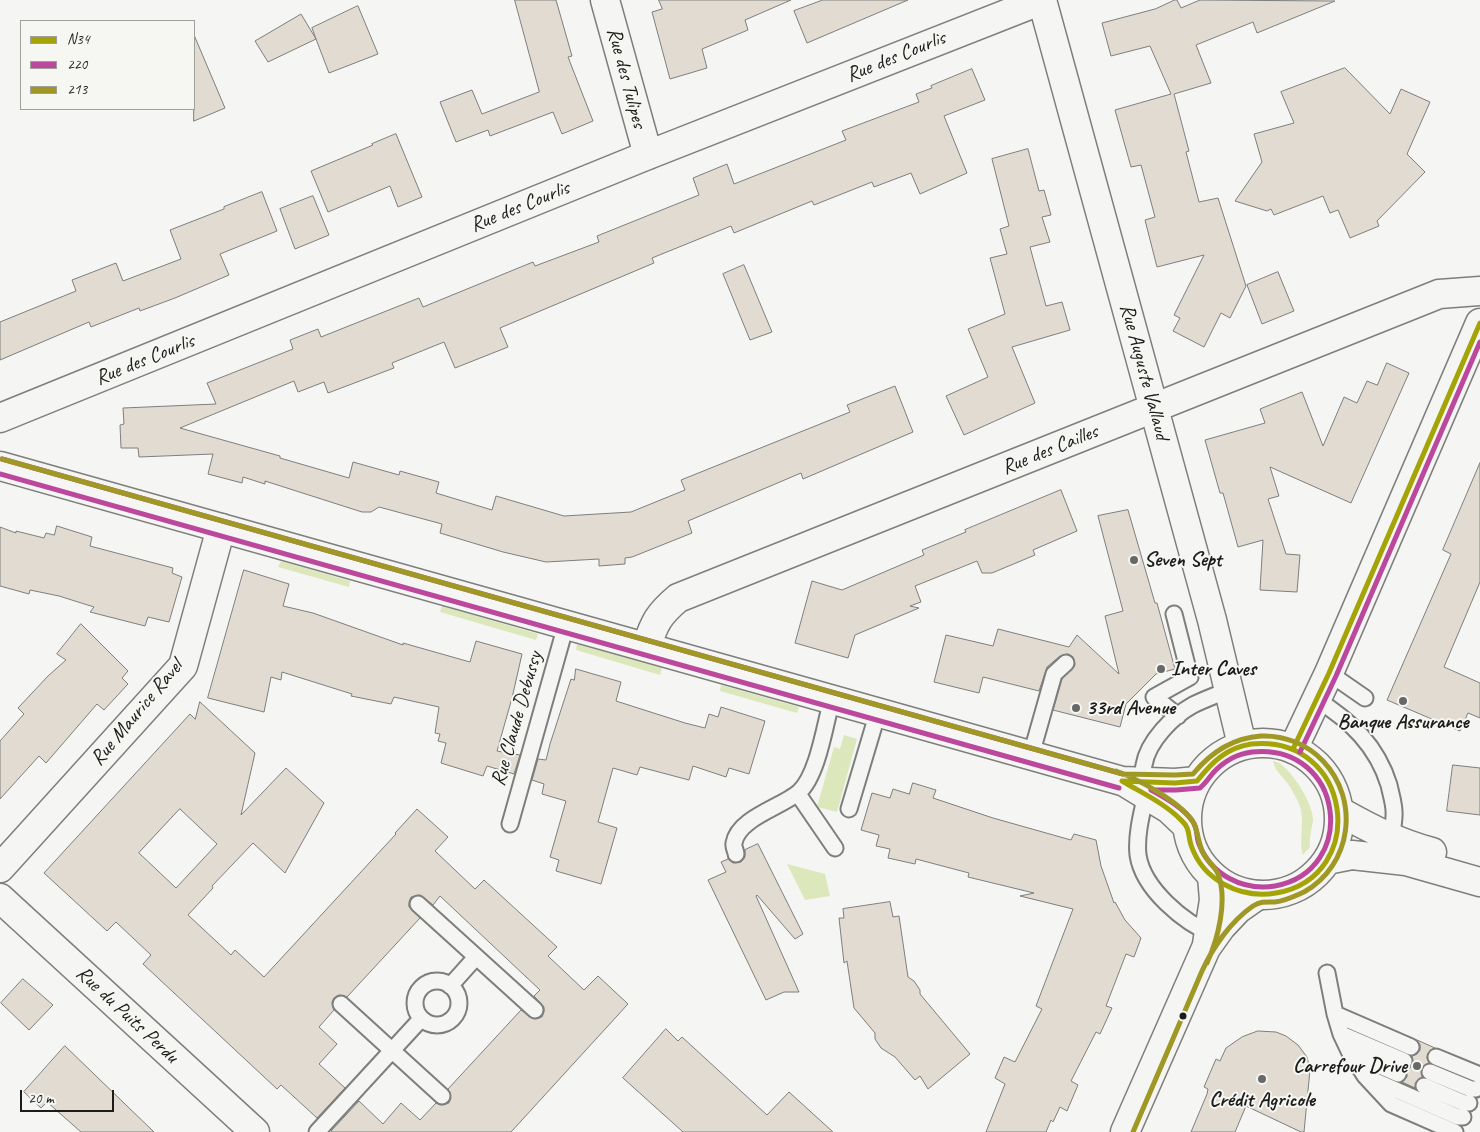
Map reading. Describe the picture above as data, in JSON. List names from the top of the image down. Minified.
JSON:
{"streets":{"street":["Rue des Courlis","Rue des Tulipes","Rue Auguste Vallaud","Rue des Cailles","Rue Maurice Ravel","Rue du Puits Perdu"],"lane":["Rue Claude Debussy"]},"crossings":[["Rue des Courlis","Rue des Tulipes"],["Rue des Courlis","Rue Auguste Vallaud"],["Rue Auguste Vallaud","Rue des Cailles"]],"places":["Seven Sept","Inter Caves","Banque Assurance","33rd Avenue","Carrefour Drive","Crédit Agricole"],"lines":["transit line N34","transit line 220","transit line 213"],"legend":["N34","220","213"],"scale_bar":"20 m"}
